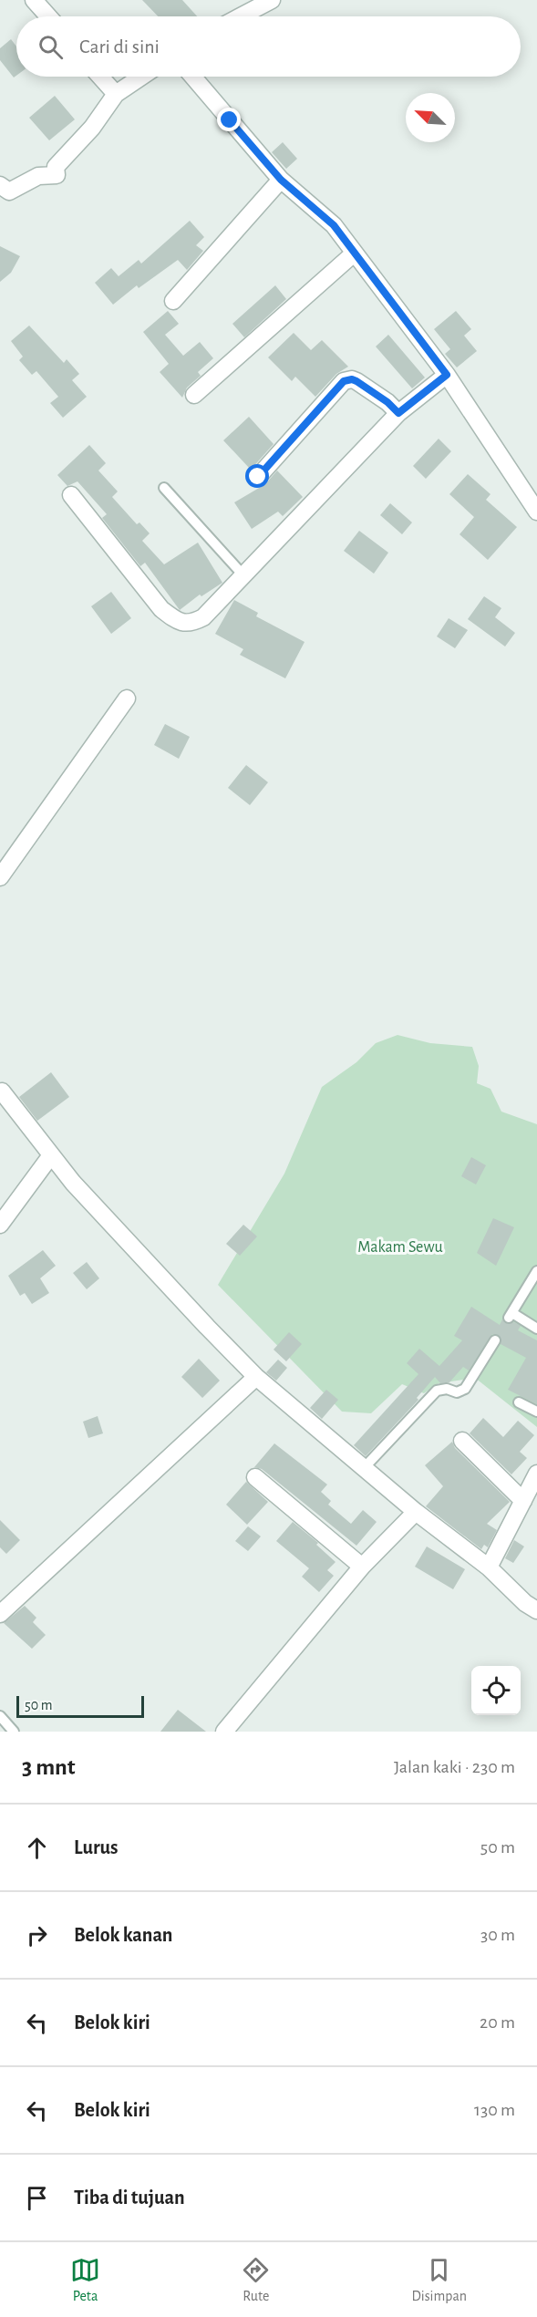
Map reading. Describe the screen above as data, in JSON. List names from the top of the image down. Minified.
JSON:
{"parks":["Makam Sewu"],"scale_bar":"50 m","north":"top left","page":{"search":"Cari di sini","scale":"50 m","heading":["3 mnt","Jalan kaki · 230 m"],"list":[["Lurus","50 m"],["Belok kanan","30 m"],["Belok kiri","20 m"],["Belok kiri","130 m"],"Tiba di tujuan"],"nav":["Peta","Rute","Disimpan"]}}
